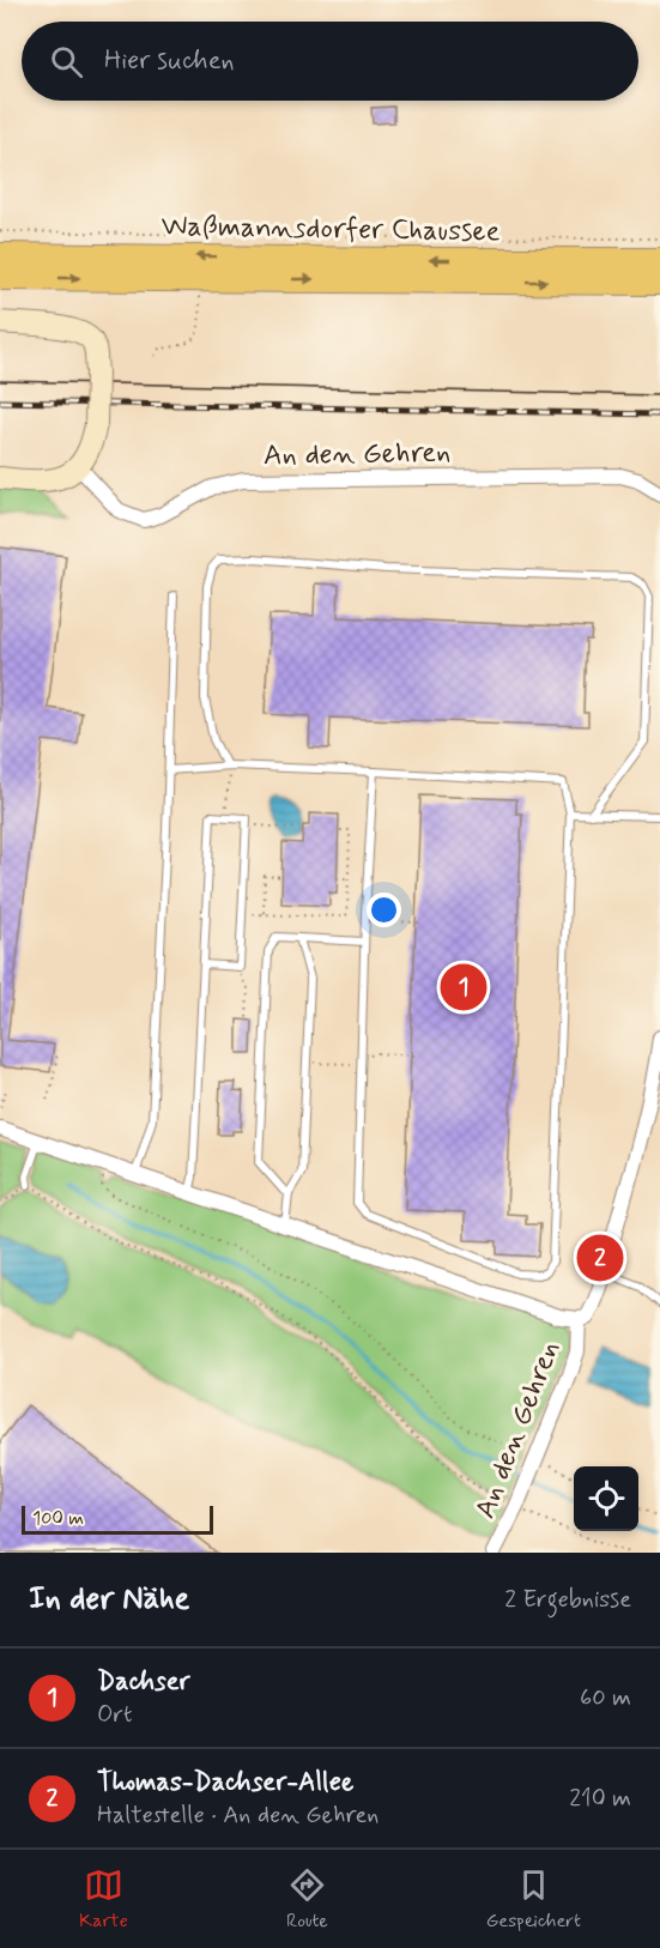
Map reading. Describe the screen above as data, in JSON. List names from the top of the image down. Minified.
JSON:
{"streets":{"main road":["Waßmannsdorfer Chaussee"],"street":["An den Gehren"]},"scale_bar":"100 m","page":{"search":"Hier suchen","pins":["1","2"],"scale":"100 m","heading":["In der Nähe","2 Ergebnisse"],"list":[{"mark":"1","name":"Dachser","note":"Ort","value":"60 m"},{"mark":"2","name":"Thomas-Dachser-Allee","note":"Haltestelle · An den Gehren","value":"210 m"}],"nav":["Karte","Route","Gespeichert"]}}
